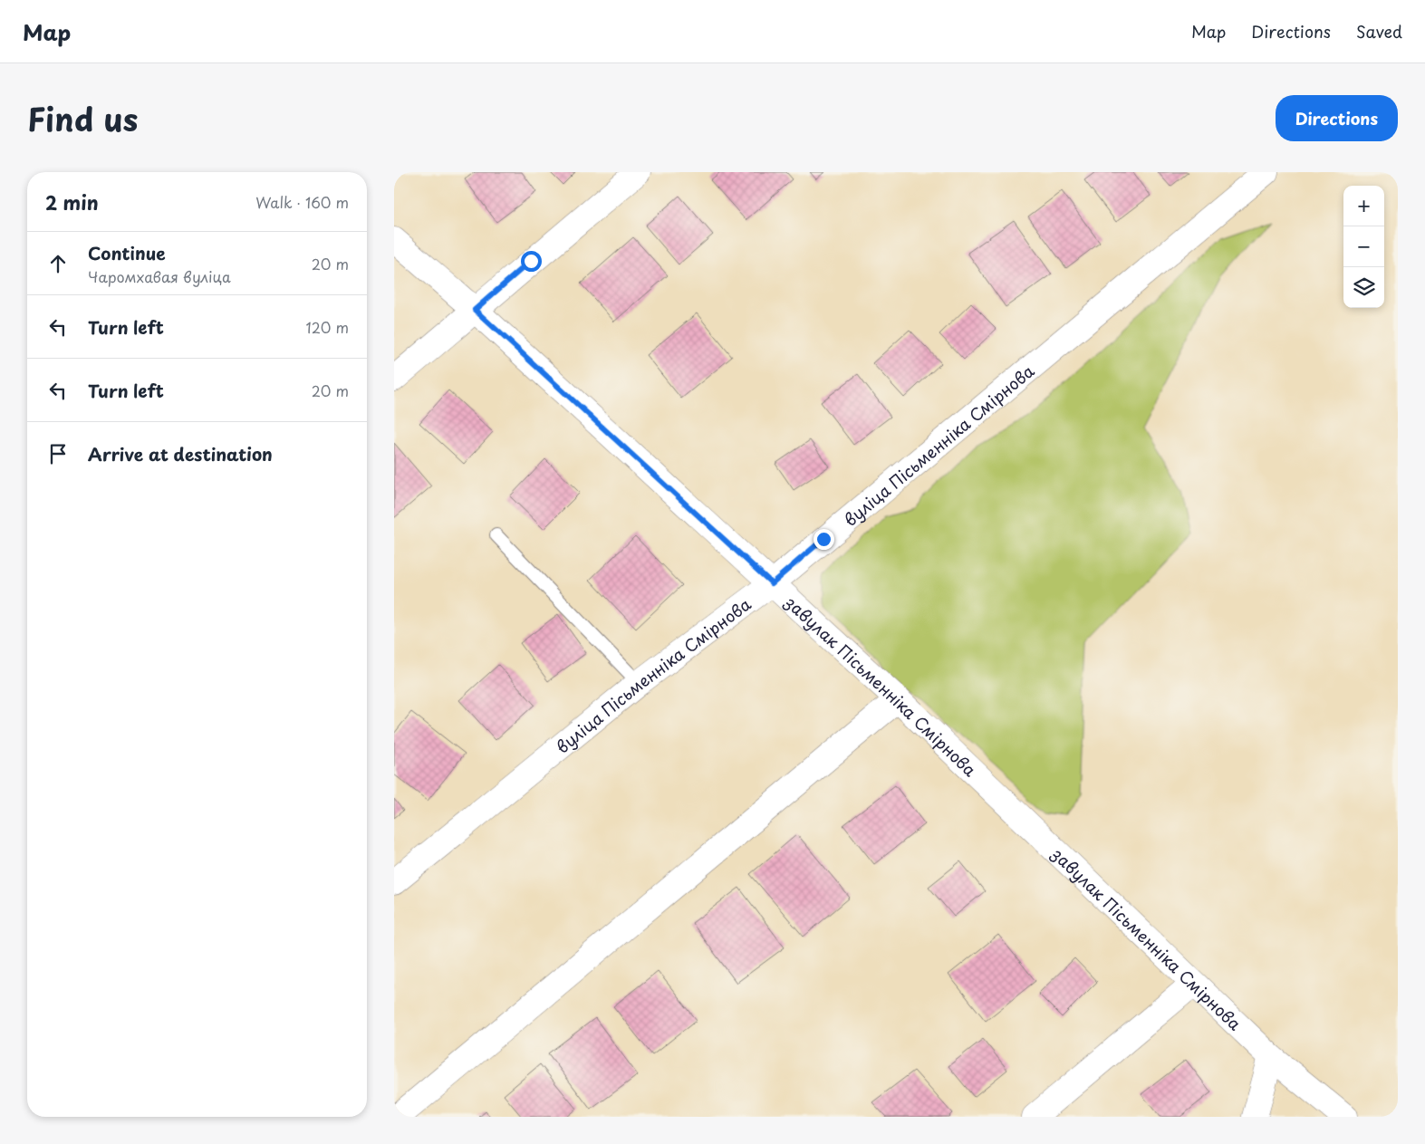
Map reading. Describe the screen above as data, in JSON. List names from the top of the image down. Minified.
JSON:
{"streets":{"street":["вуліца Пісьменніка Смірнова","завулак Пісьменніка Смірнова"]},"crossings":[["вуліца Пісьменніка Смірнова","завулак Пісьменніка Смірнова"]],"page":{"header":"Map","nav":["Map","Directions","Saved"],"title":"Find us","buttons":"Directions","heading":["2 min","Walk · 160 m"],"map_buttons":["+","−"],"list":[["Continue","Чаромхавая вуліца","20 m"],["Turn left","120 m"],["Turn left","20 m"],"Arrive at destination"]}}
